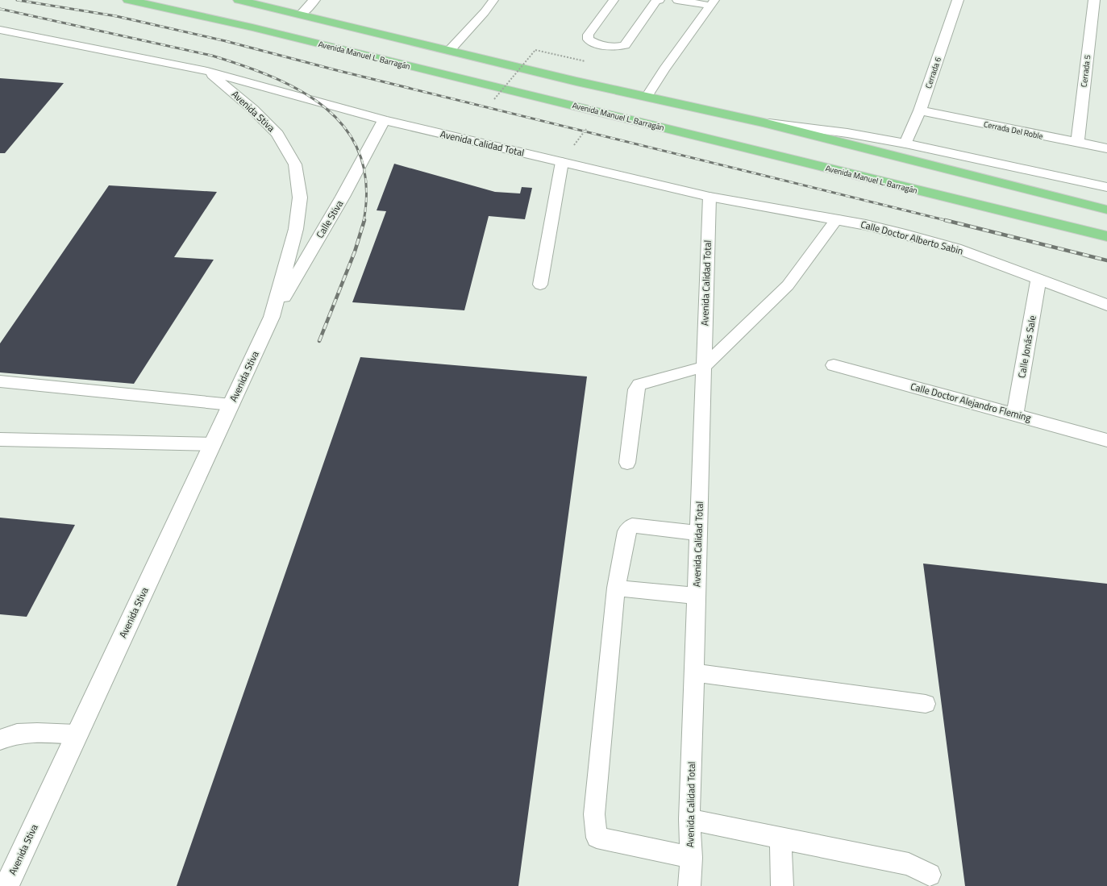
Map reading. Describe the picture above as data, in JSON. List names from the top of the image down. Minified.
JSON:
{"streets":{"highway":["Avenida Manuel L. Barragán"],"street":["Cerrada 5","Cerrada 6","Avenida Stiva","Cerrada Del Roble","Avenida Calidad Total","Calle Stiva","Calle Doctor Alberto Sabin","Calle Jonás Sale","Calle Doctor Alejandro Fleming"]},"crossings":[["Cerrada 5","Cerrada Del Roble"],["Cerrada 6","Cerrada Del Roble"],["Avenida Stiva","Avenida Calidad Total"],["Avenida Stiva","Calle Stiva"],["Avenida Calidad Total","Calle Stiva"],["Avenida Calidad Total","Calle Doctor Alberto Sabin"],["Calle Doctor Alberto Sabin","Calle Jonás Sale"],["Calle Jonás Sale","Calle Doctor Alejandro Fleming"]]}
